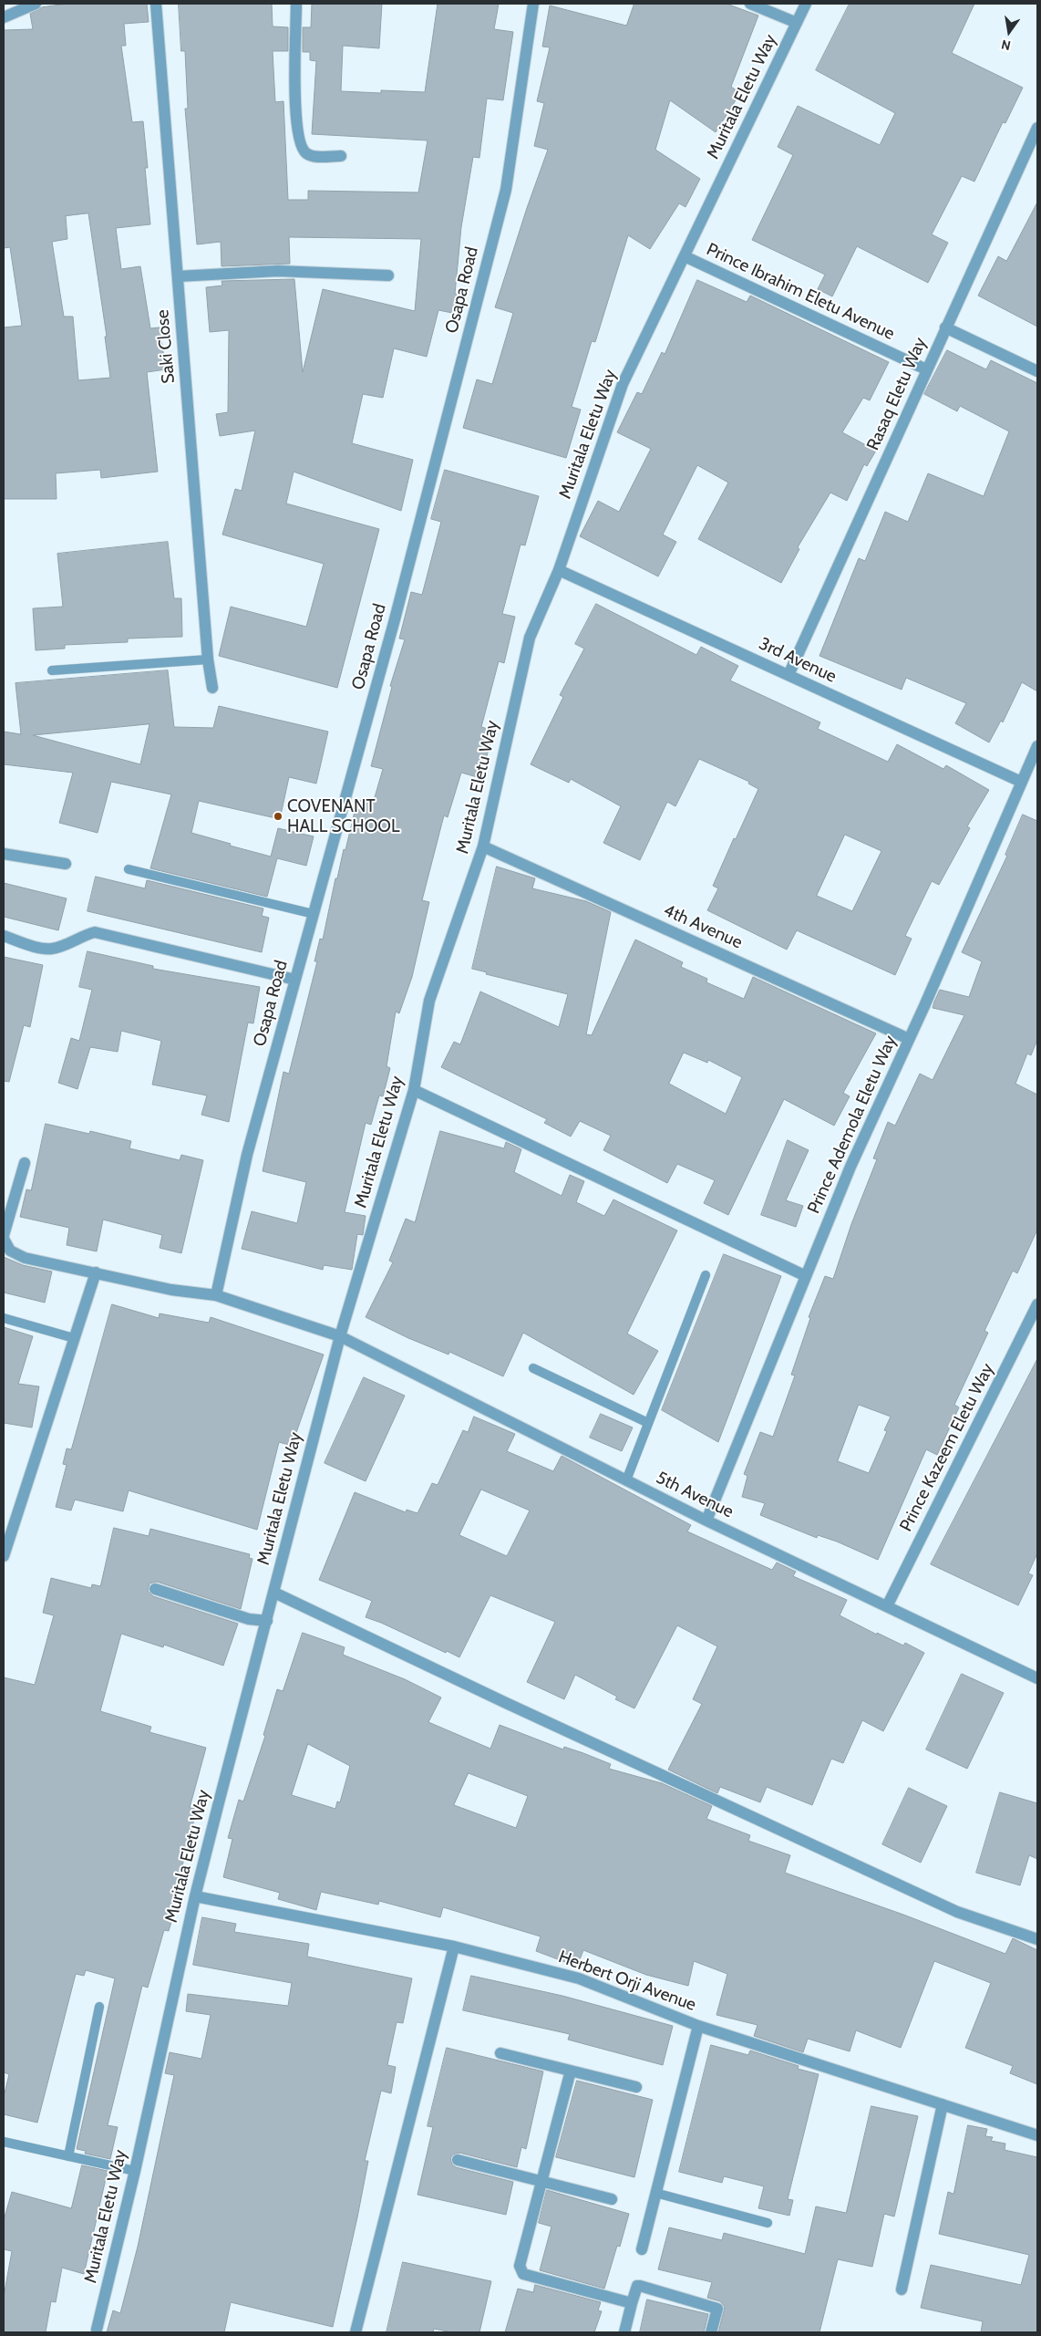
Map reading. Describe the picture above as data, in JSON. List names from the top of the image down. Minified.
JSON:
{"streets":{"street":["Muritala Eletu Way","Osapa Road","Prince Ibrahim Eletu Avenue","Saki Close","Rasaq Eletu Way","3rd Avenue","4th Avenue","Prince Ademola Eletu Way","Prince Kazeem Eletu Way","5th Avenue","Herbert Orji Avenue"]},"crossings":[["Muritala Eletu Way","Prince Ibrahim Eletu Avenue"],["Muritala Eletu Way","3rd Avenue"],["Muritala Eletu Way","4th Avenue"],["Muritala Eletu Way","5th Avenue"],["Muritala Eletu Way","Herbert Orji Avenue"],["Osapa Road","5th Avenue"],["Prince Ibrahim Eletu Avenue","Rasaq Eletu Way"],["Rasaq Eletu Way","3rd Avenue"],["3rd Avenue","Prince Ademola Eletu Way"],["4th Avenue","Prince Ademola Eletu Way"],["Prince Ademola Eletu Way","5th Avenue"],["Prince Kazeem Eletu Way","5th Avenue"]],"places":["COVENANT HALL SCHOOL"],"north":"bottom"}
